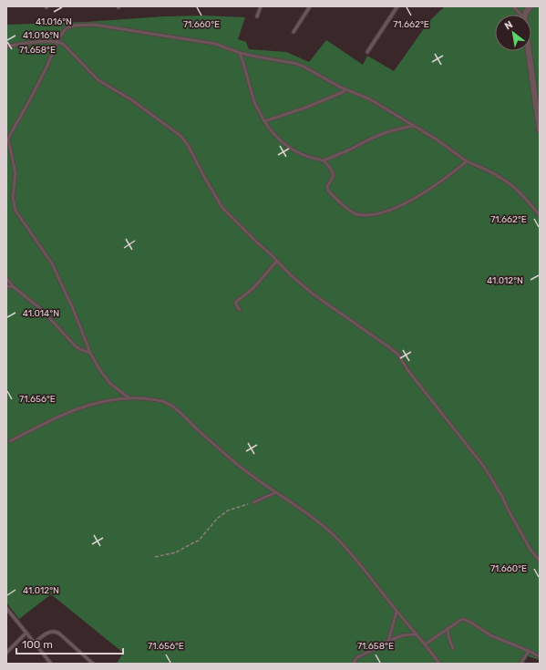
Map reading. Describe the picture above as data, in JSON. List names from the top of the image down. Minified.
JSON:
{"scale_bar":"100 m","north":"top left","coordinates":["41.016°N","71.660°E","71.662°E","71.658°E","41.012°N","41.014°N","71.656°E"]}
